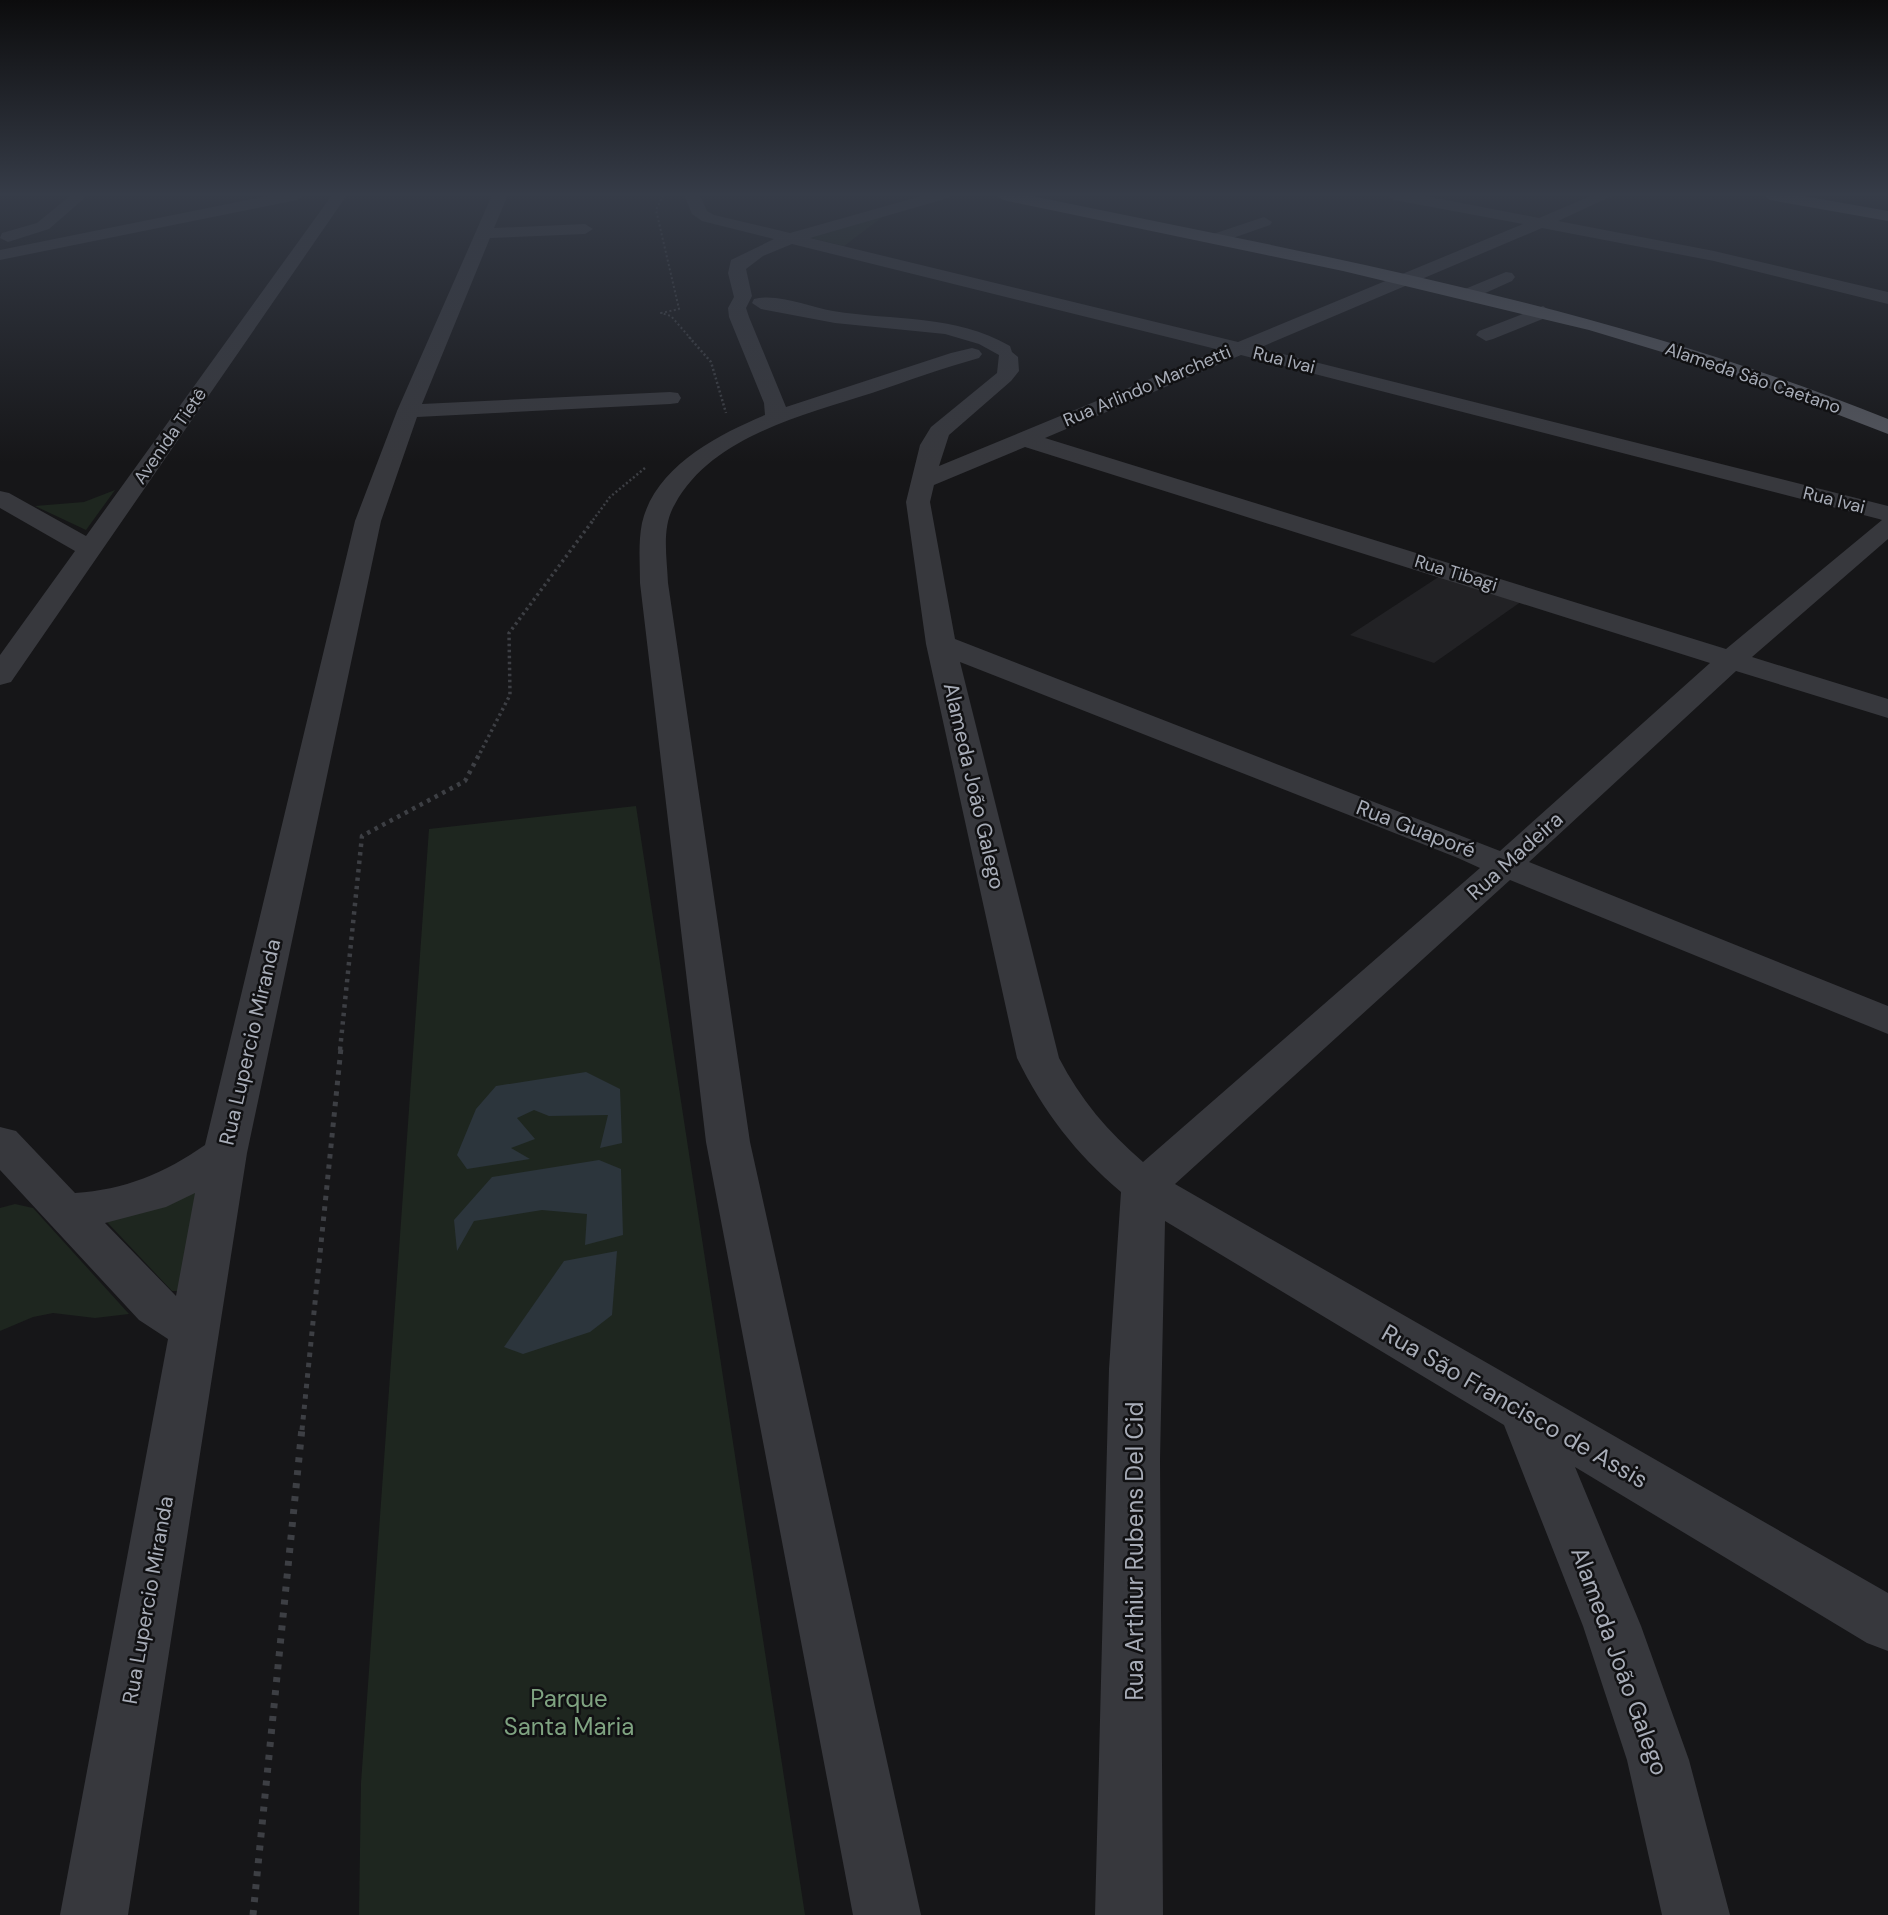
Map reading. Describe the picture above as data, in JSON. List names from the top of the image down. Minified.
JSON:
{"streets":{"main road":["Alameda São Caetano"],"street":["Rua Ivai","Rua Arlindo Marchetti","Avenida Tietê","Rua Tibagi","Alameda João Galego","Rua Guaporé","Rua Madeira","Rua Lupercio Miranda","Rua São Francisco de Assis","Rua Arthiur Rubens Del Cid"]},"crossings":[["Rua Ivai","Rua Arlindo Marchetti"],["Rua Arlindo Marchetti","Rua Tibagi"],["Rua Arlindo Marchetti","Alameda João Galego"],["Rua Tibagi","Rua Madeira"],["Alameda João Galego","Rua Guaporé"],["Alameda João Galego","Rua Madeira"],["Alameda João Galego","Rua São Francisco de Assis"],["Alameda João Galego","Rua Arthiur Rubens Del Cid"],["Rua Guaporé","Rua Madeira"],["Rua Madeira","Rua São Francisco de Assis"],["Rua Madeira","Rua Arthiur Rubens Del Cid"],["Rua São Francisco de Assis","Rua Arthiur Rubens Del Cid"]],"parks":["Parque Santa Maria"]}
